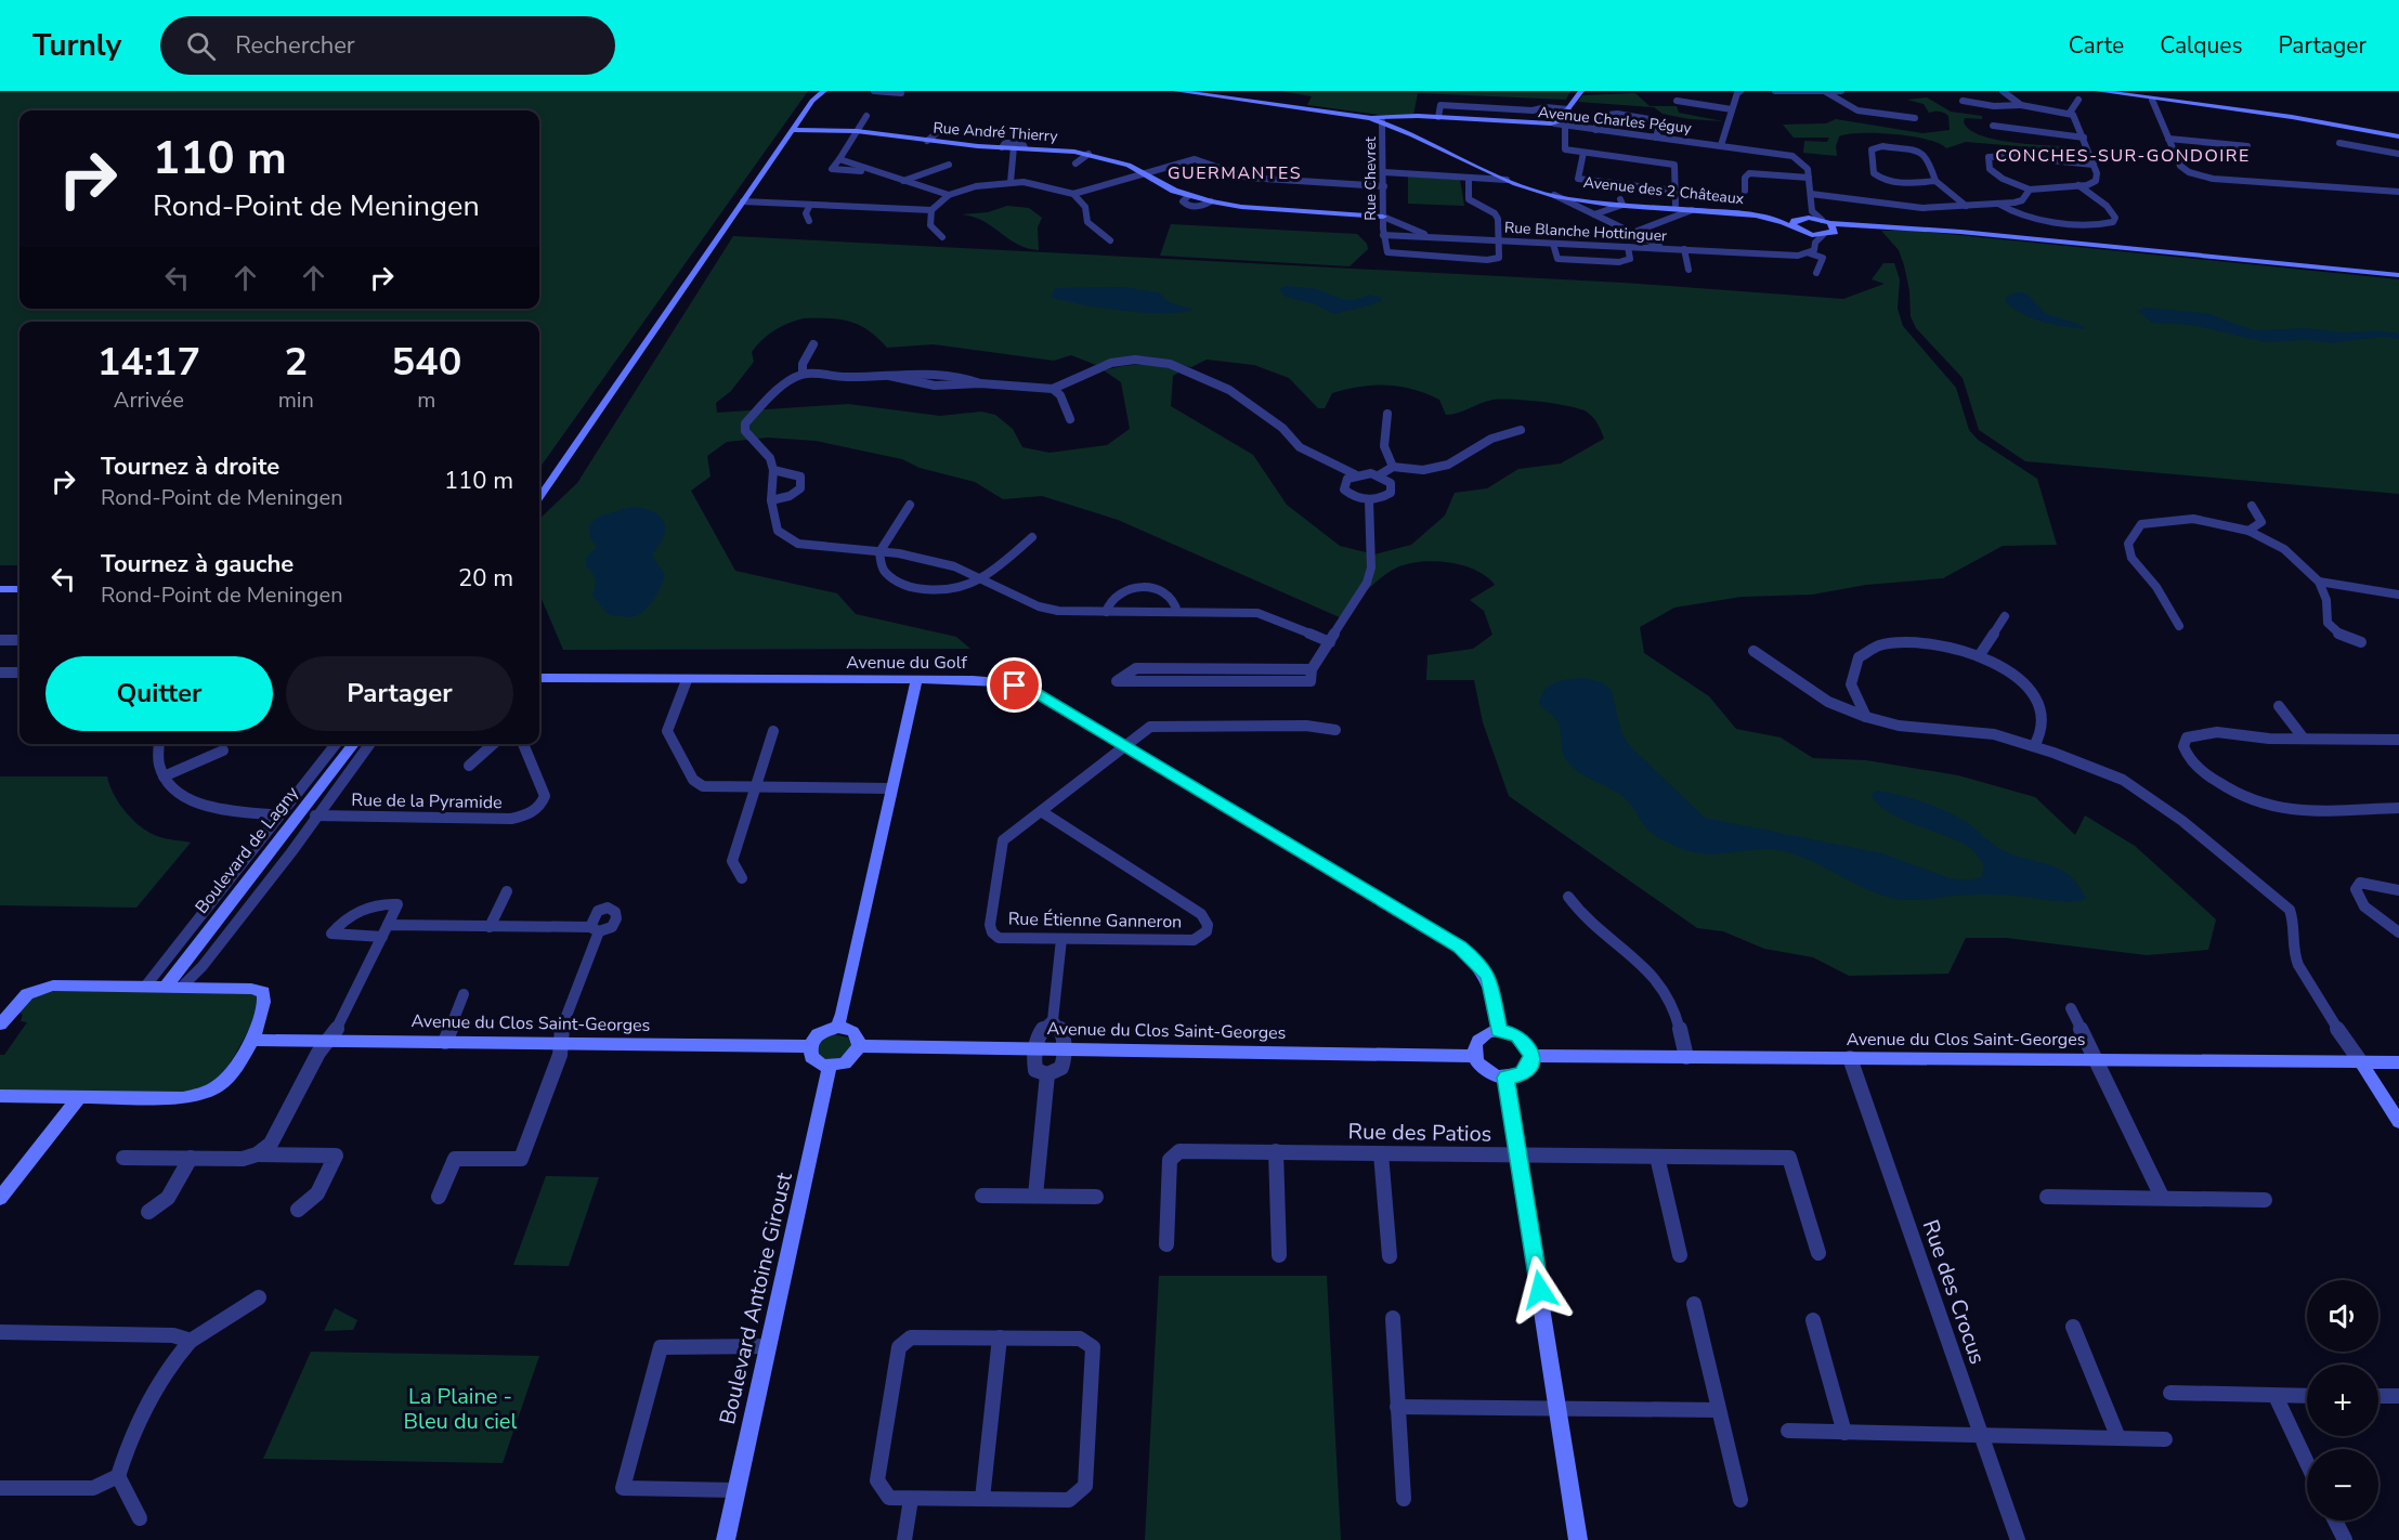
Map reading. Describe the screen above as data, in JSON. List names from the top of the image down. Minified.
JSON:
{"streets":{"street":["Avenue Charles Péguy","Rue André Thierry","Rue Chevret","Avenue des 2 Châteaux","Rue Blanche Hottinguer","Avenue du Golf","Rue de la Pyramide","Boulevard de Lagny","Rue Étienne Ganneron","Avenue du Clos Saint-Georges","Rue des Patios","Rue des Crocus","Boulevard Antoine Giroust"]},"crossings":[["Avenue Charles Péguy","Avenue des 2 Châteaux"],["Rue André Thierry","Rue Chevret"],["Rue André Thierry","Rue Blanche Hottinguer"],["Rue Chevret","Avenue des 2 Châteaux"],["Rue Chevret","Rue Blanche Hottinguer"],["Avenue du Golf","Rue Étienne Ganneron"],["Avenue du Golf","Avenue du Clos Saint-Georges"],["Avenue du Clos Saint-Georges","Rue des Crocus"],["Avenue du Clos Saint-Georges","Boulevard Antoine Giroust"]],"districts":["CONCHES-SUR-GONDOIRE","GUERMANTES"],"parks":["La Plaine - Bleu du ciel"],"page":{"header":"Turnly","search":"Rechercher","nav":["Carte","Calques","Partager"],"turn":["110 m","Rond-Point de Meningen"],"eta":["14:17","Arrivée","2","min","540","m"],"list":[{"name":"Tournez à droite","note":"Rond-Point de Meningen","value":"110 m"},{"name":"Tournez à gauche","note":"Rond-Point de Meningen","value":"20 m"}],"buttons":["Quitter","Partager"],"map_buttons":["+","−"]}}
